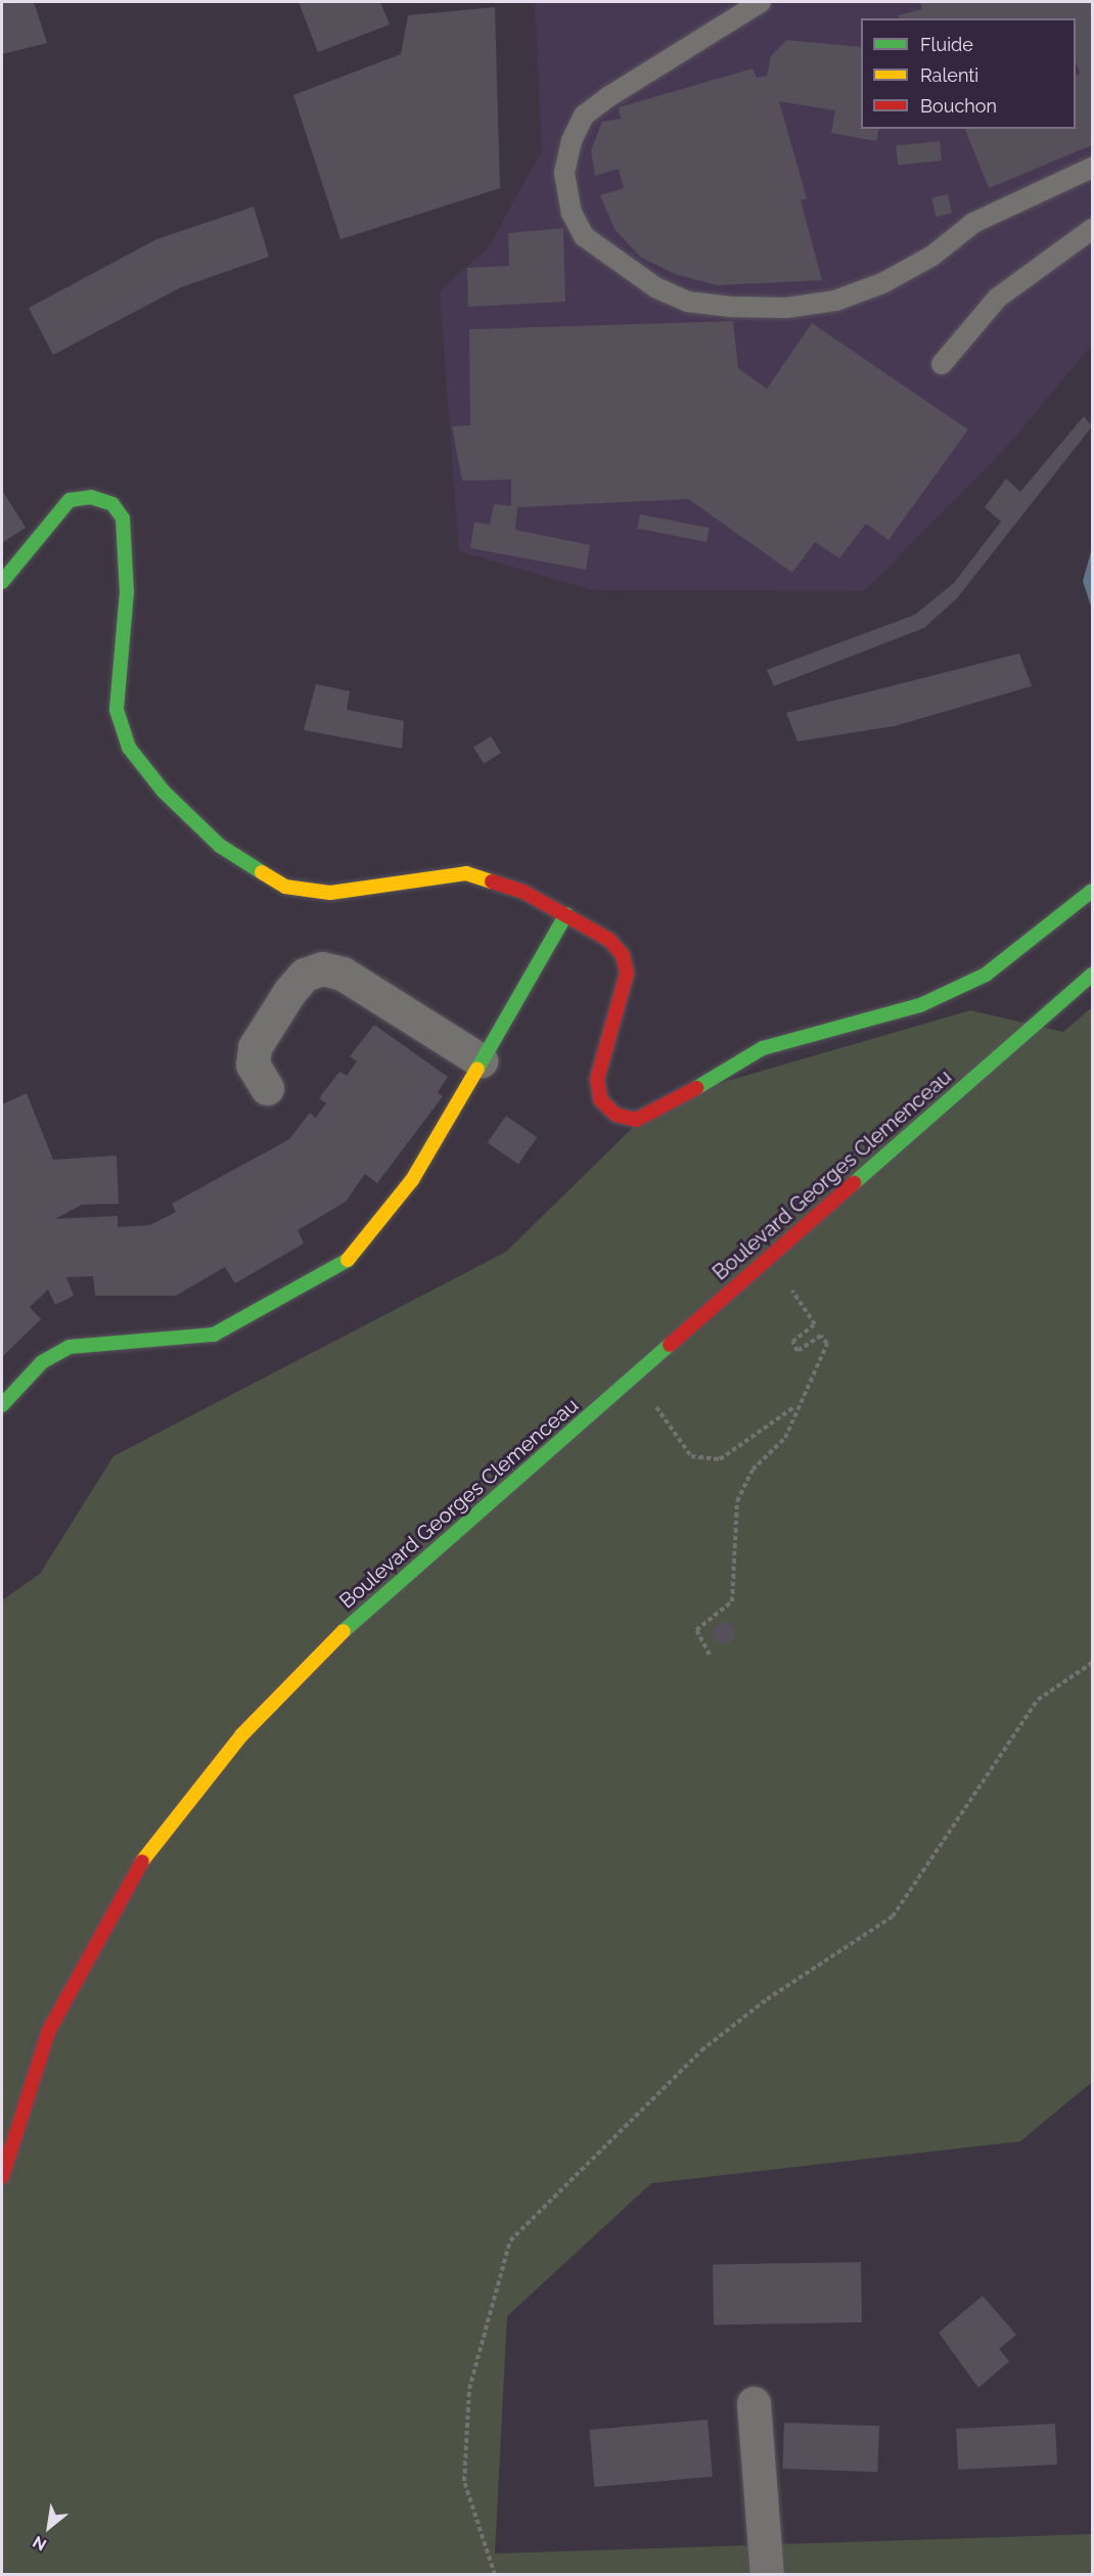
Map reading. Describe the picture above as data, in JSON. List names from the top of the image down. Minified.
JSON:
{"streets":{"street":["Boulevard Georges Clemenceau"]},"legend":["Fluide","Ralenti","Bouchon"],"north":"bottom left"}
